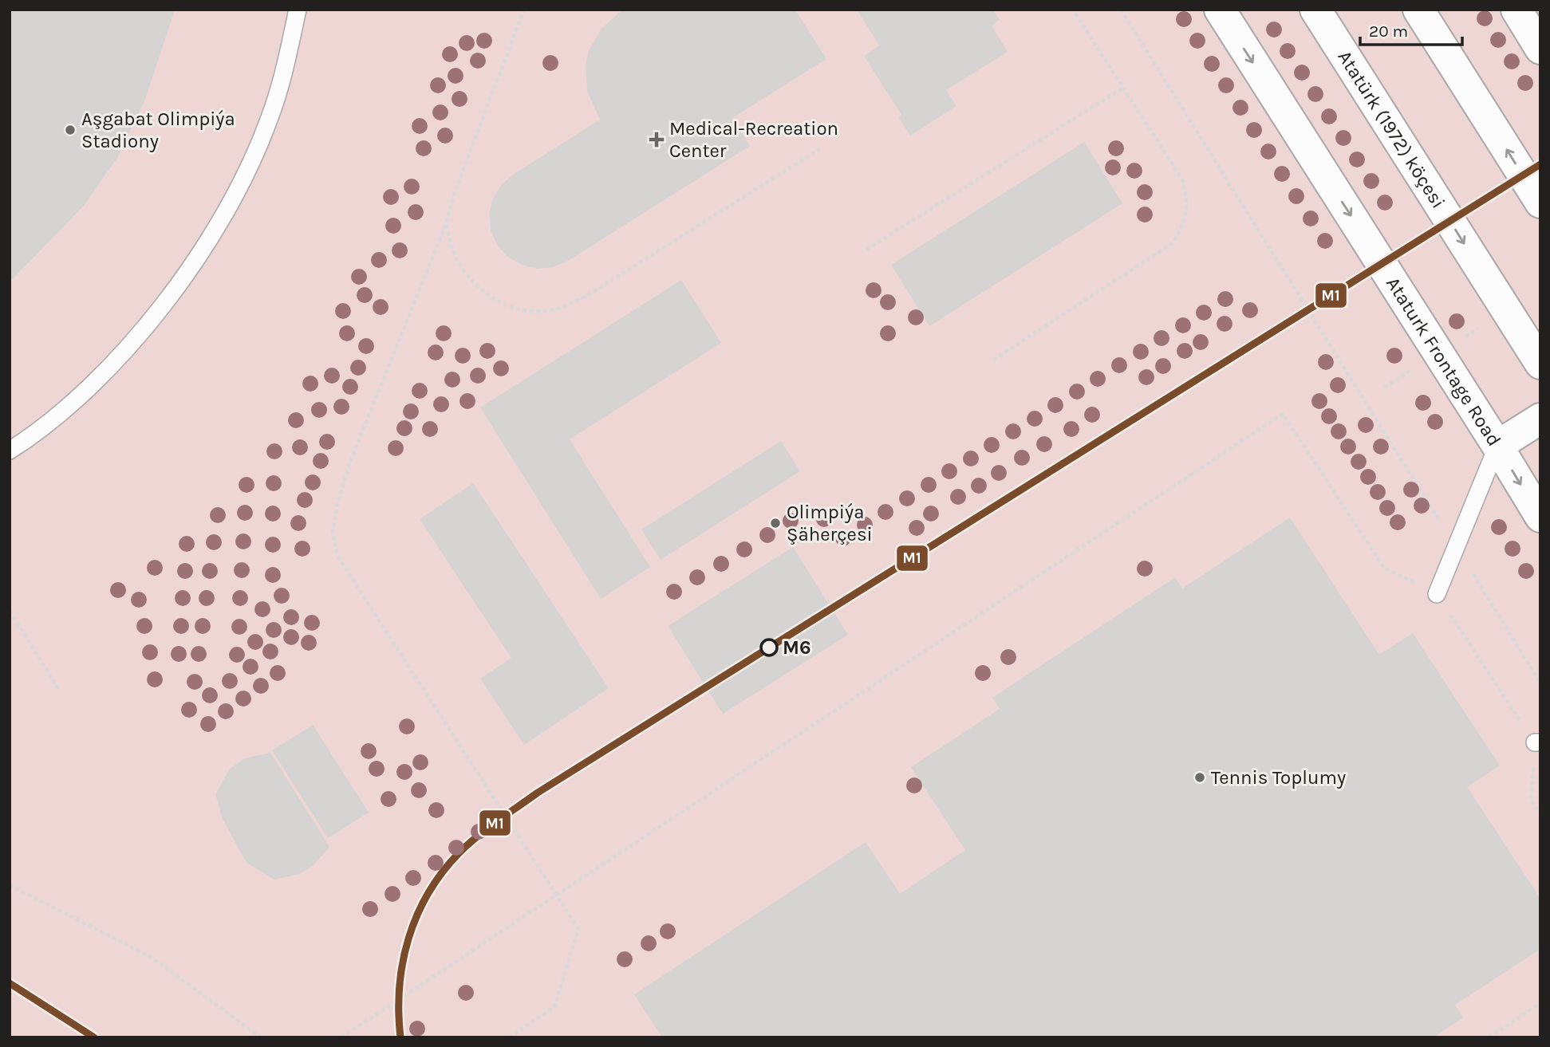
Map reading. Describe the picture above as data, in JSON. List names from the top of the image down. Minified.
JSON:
{"streets":{"main road":["Atatürk (1972) köçesi","Ataturk Frontage Road"]},"places":{"other":["Aşgabat Olimpiýa Stadiony","Olimpiýa Şäherçesi","M6","Tennis Toplumy"],"health":["Medical-Recreation Center"]},"lines":["transit line M1"],"scale_bar":"20 m"}
